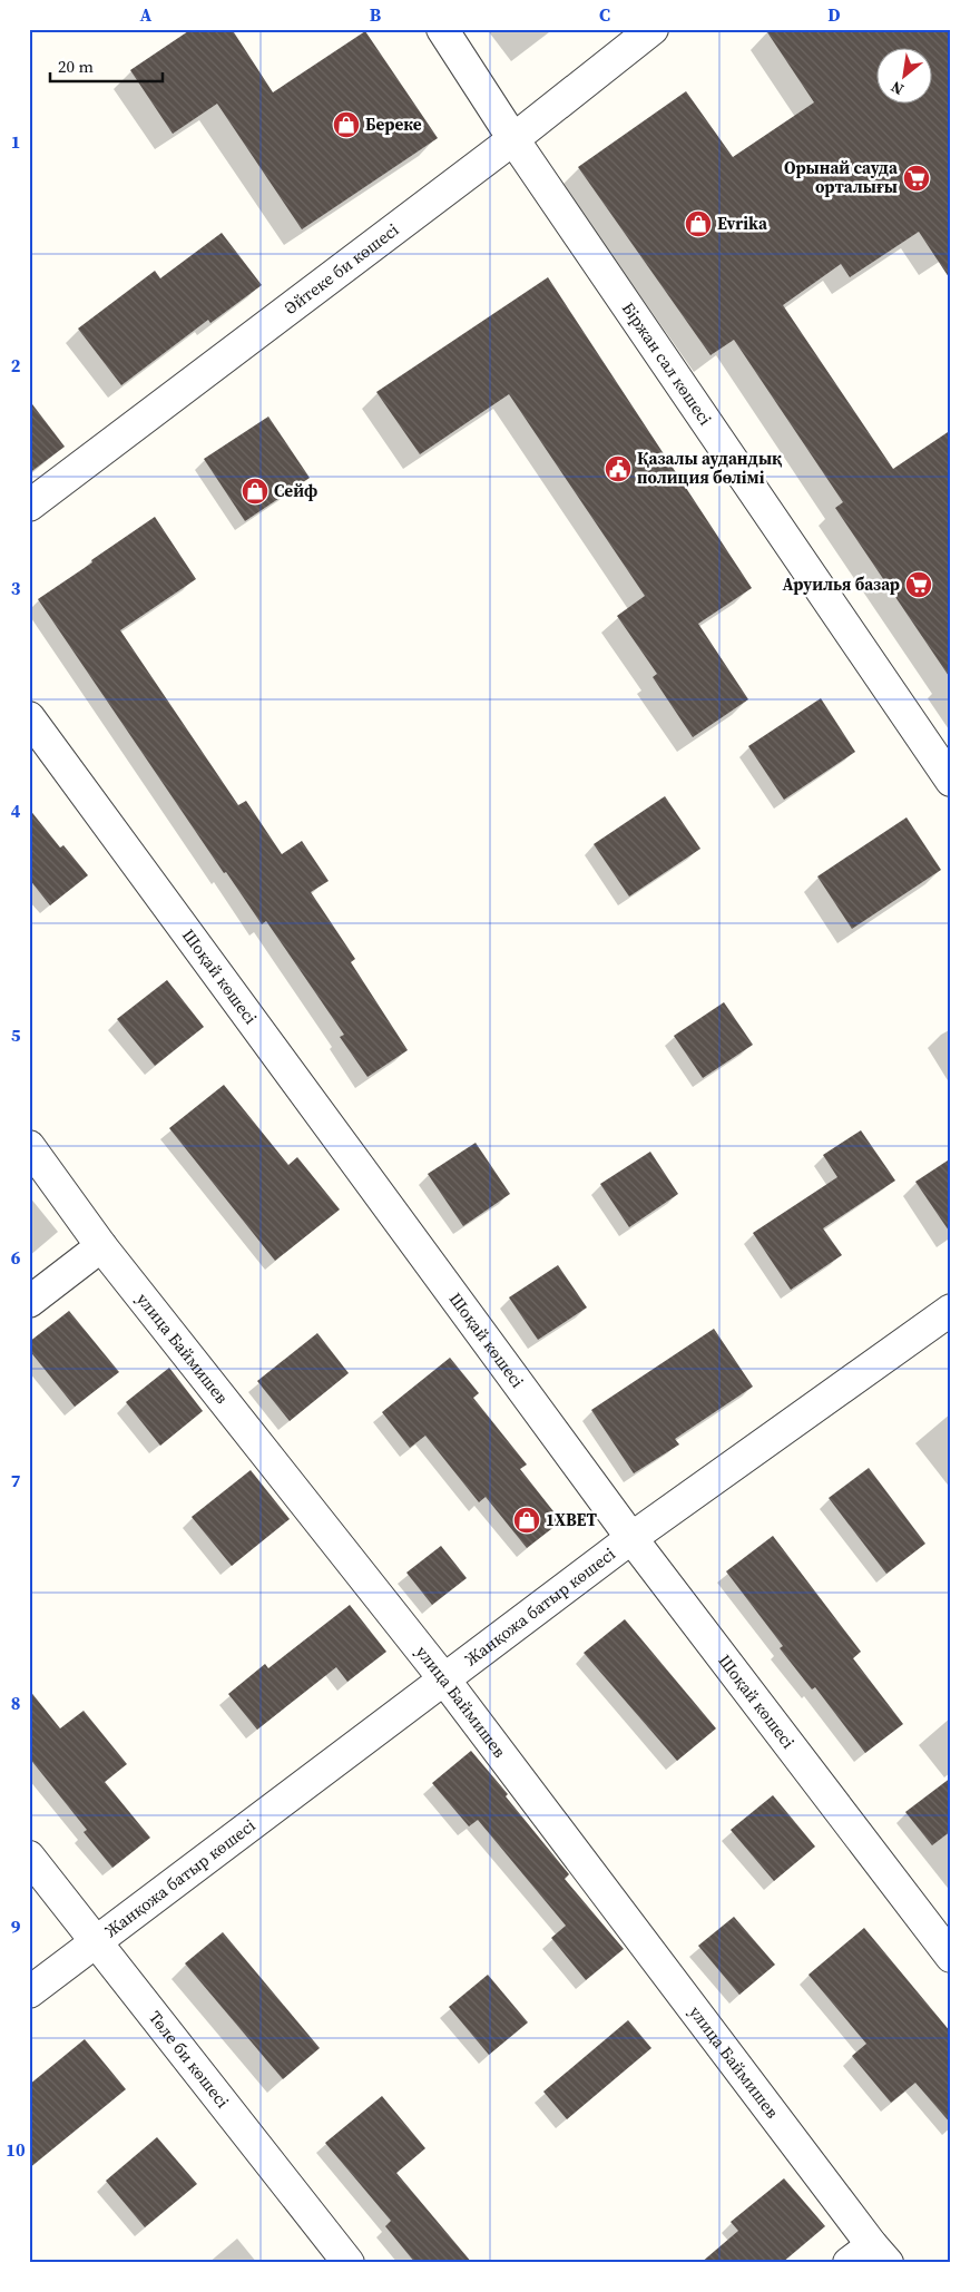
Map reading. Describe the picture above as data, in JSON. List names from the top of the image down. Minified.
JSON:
{"streets":{"street":["Әйтеке би көшесі","Біржан сал көшесі","Шоқай көшесі","улица Баймишев","Жанқожа батыр көшесі","Төле би көшесі"]},"crossings":[["Әйтеке би көшесі","Біржан сал көшесі"],["Шоқай көшесі","Жанқожа батыр көшесі"],["улица Баймишев","Жанқожа батыр көшесі"],["Жанқожа батыр көшесі","Төле би көшесі"]],"places":{"shop":["Береке","Evrika","Сейф","1XBET"],"supermarket":["Орынай сауда орталығы","Аруилья базар"],"public building":["Қазалы аудандық полиция бөлімі"]},"scale_bar":"20 m","north":"bottom left","grid":{"columns":["A","B","C","D"],"rows":["1","2","3","4","5","6","7","8","9","10"]}}
